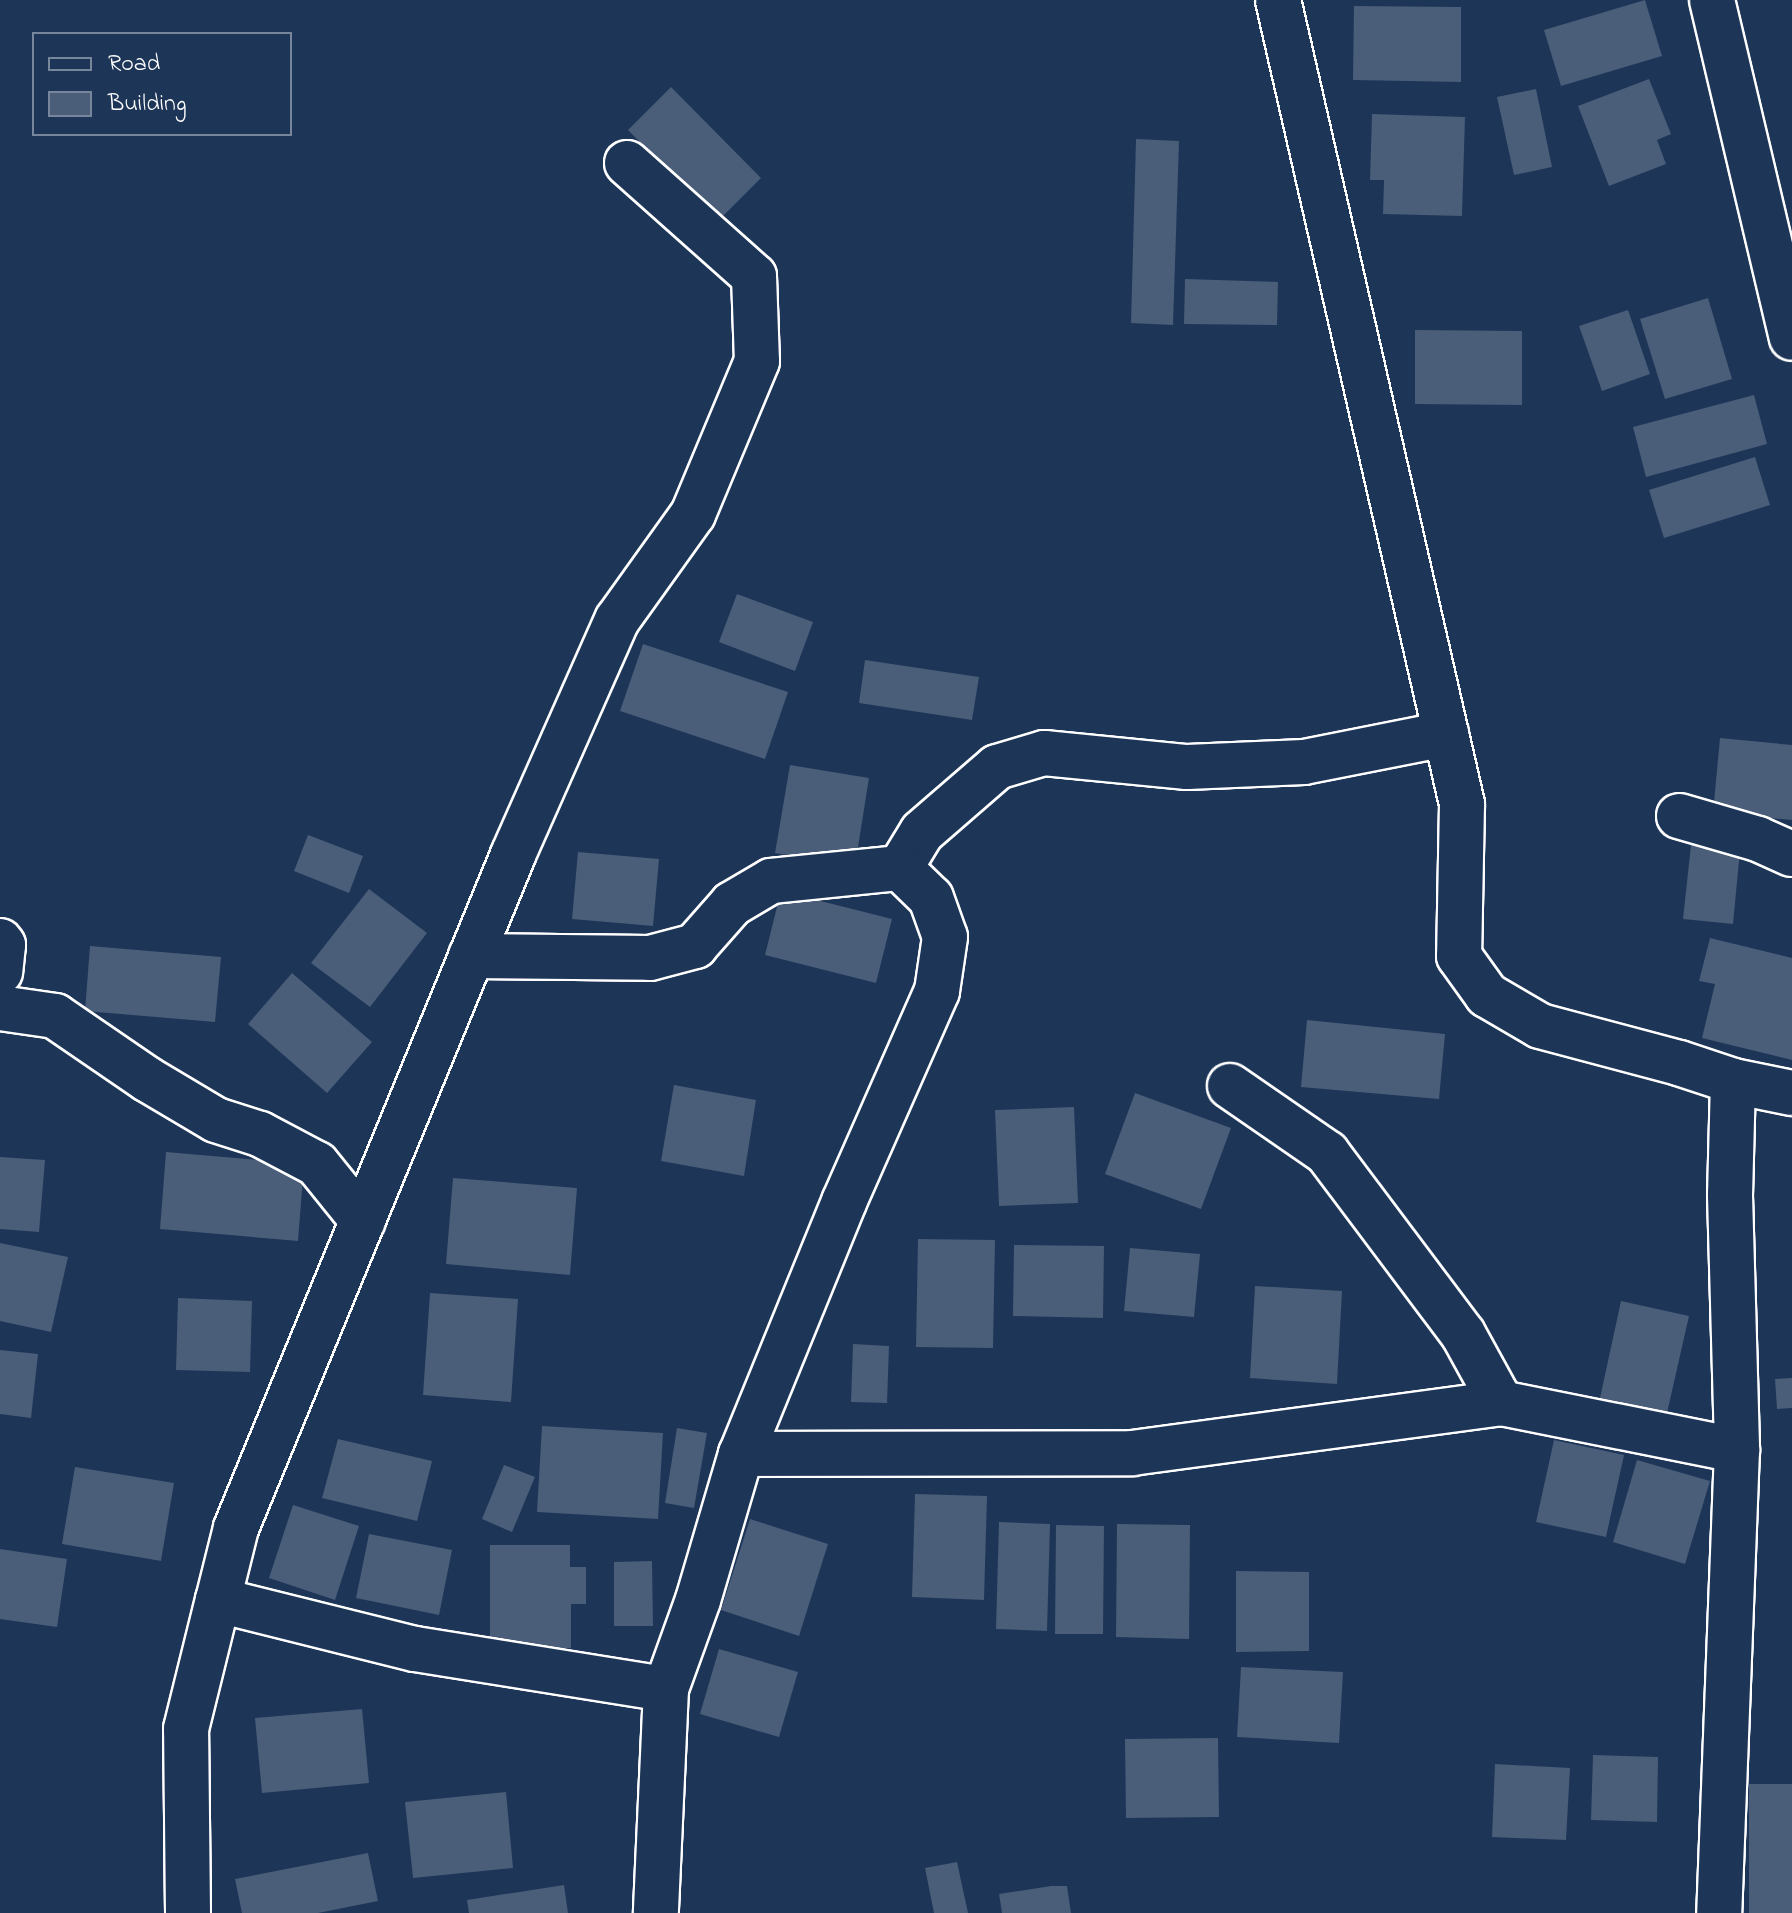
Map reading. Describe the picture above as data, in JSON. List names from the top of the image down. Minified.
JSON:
{"legend":["Road","Building"]}
